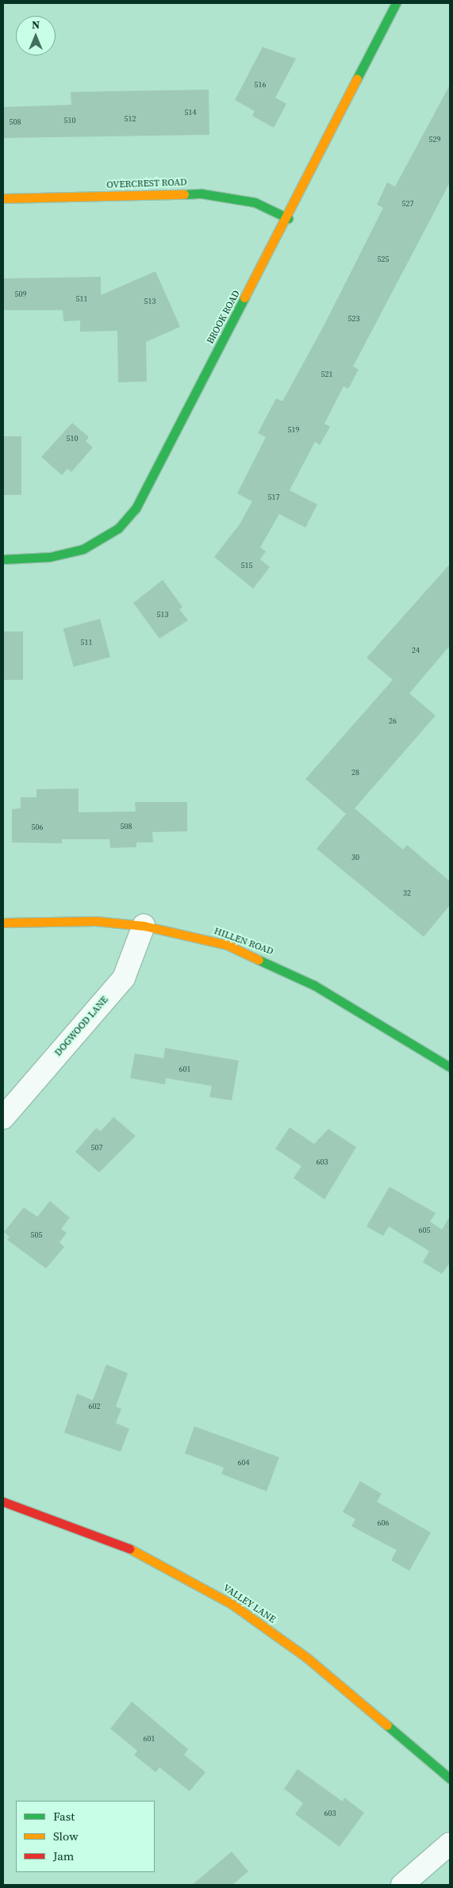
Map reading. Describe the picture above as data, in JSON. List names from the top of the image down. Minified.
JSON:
{"streets":{"street":["OVERCREST ROAD","BROOK ROAD","HILLEN ROAD","DOGWOOD LANE","VALLEY LANE"]},"crossings":[["OVERCREST ROAD","BROOK ROAD"],["HILLEN ROAD","DOGWOOD LANE"]],"house_numbers":["516","514","512","510","508","529","527","525","509","511","513","523","521","519","510","517","515","513","511","24","26","28","508","506","30","32","601","507","603","605","505","602","604","606","601","603"],"legend":["Fast","Slow","Jam"],"north":"top"}
